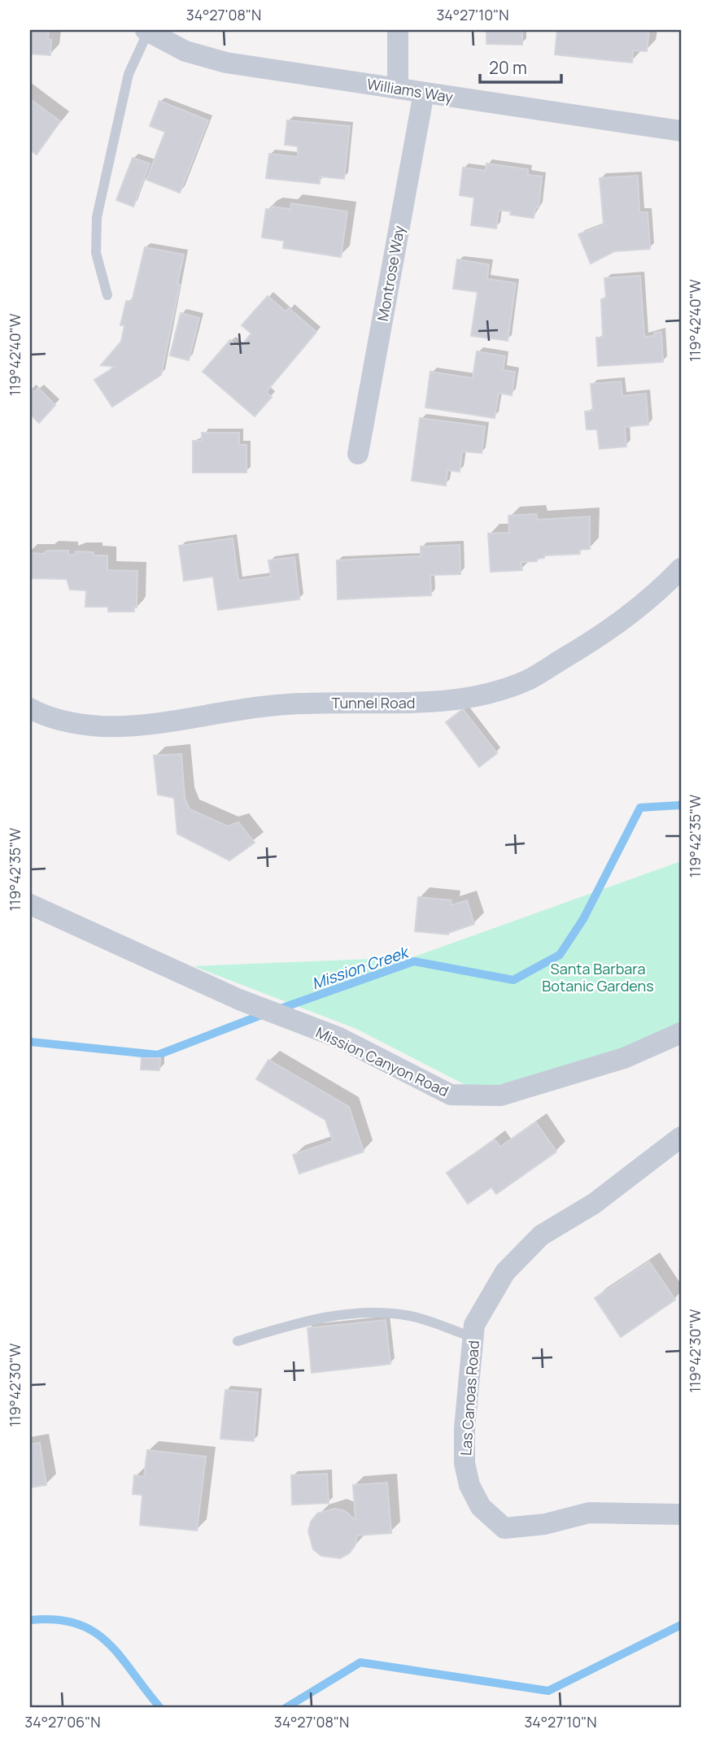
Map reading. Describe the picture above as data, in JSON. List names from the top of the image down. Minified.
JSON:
{"streets":{"street":["Williams Way","Montrose Way","Tunnel Road","Mission Canyon Road","Las Canoas Road"]},"crossings":[["Williams Way","Montrose Way"]],"water":["Mission Creek"],"parks":["Santa Barbara Botanic Gardens"],"scale_bar":"20 m","coordinates":["34°27'08\"N","34°27'10\"N","119°42'40\"W","119°42'35\"W","119°42'30\"W","34°27'06\"N"]}
